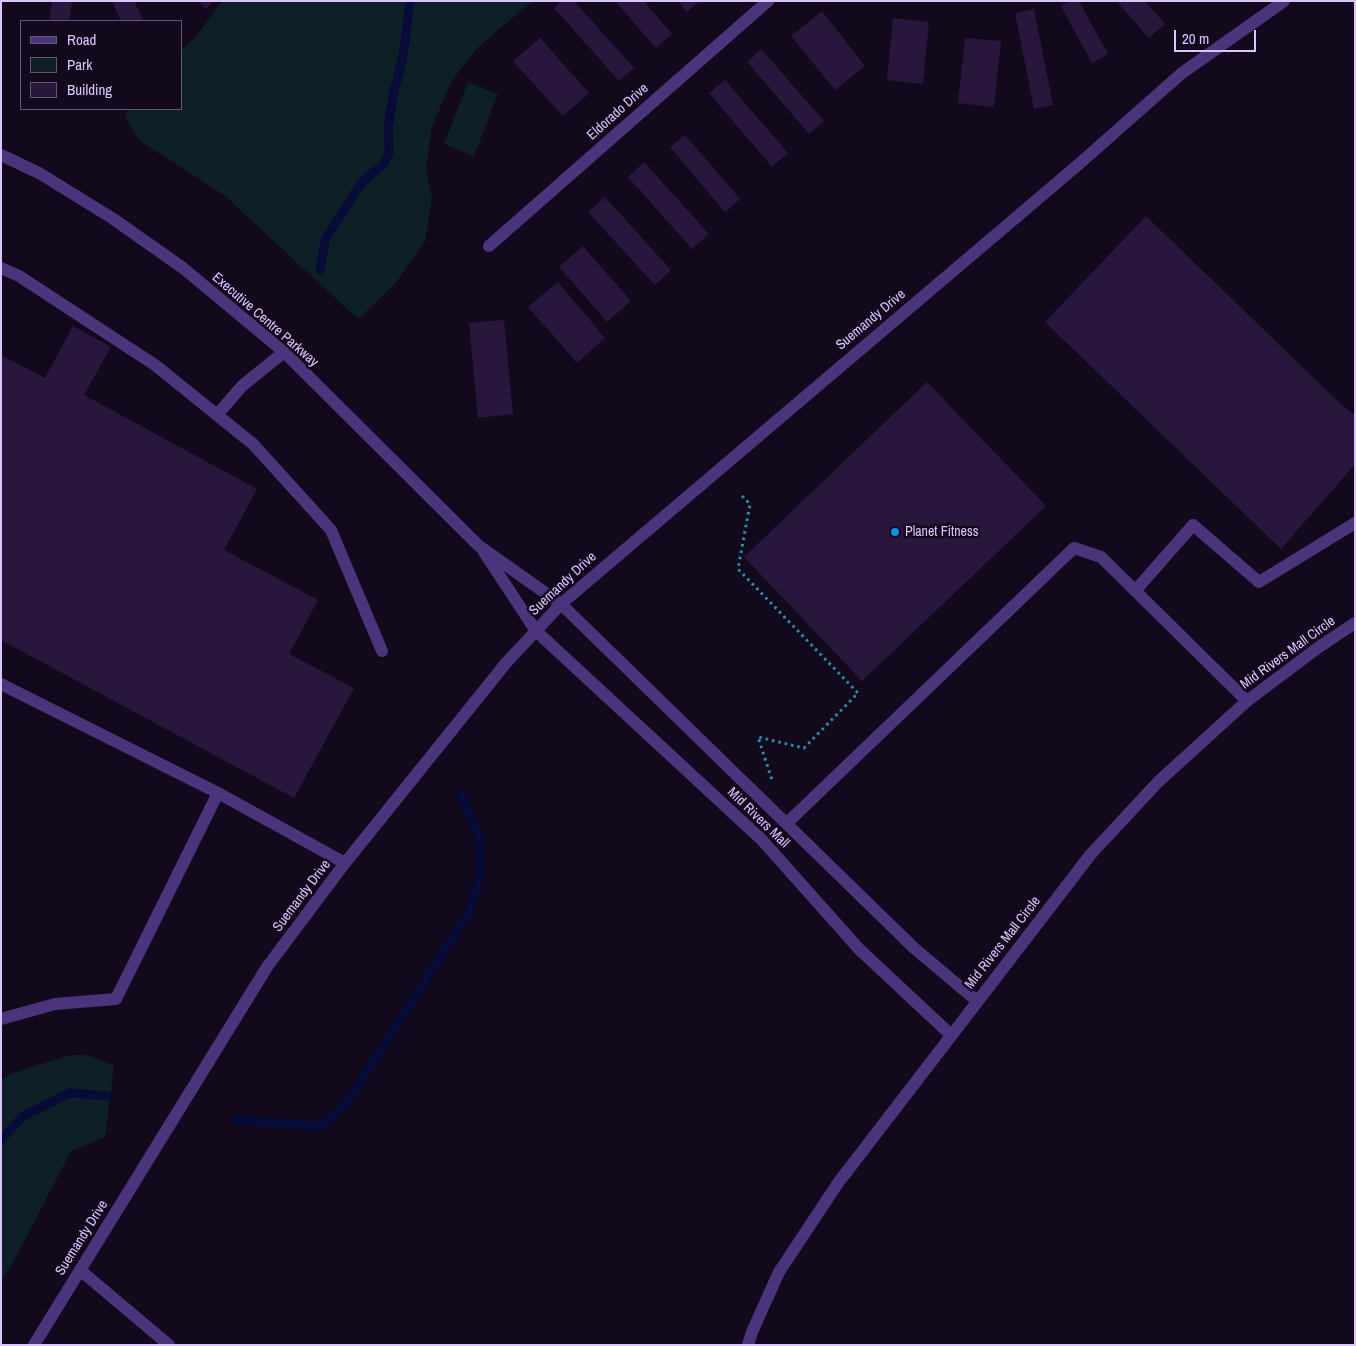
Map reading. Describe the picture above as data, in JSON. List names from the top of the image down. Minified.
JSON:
{"streets":{"street":["Eldorado Drive","Executive Centre Parkway","Suemandy Drive","Mid Rivers Mall Circle","Mid Rivers Mall"]},"crossings":[["Executive Centre Parkway","Suemandy Drive"],["Executive Centre Parkway","Mid Rivers Mall"],["Suemandy Drive","Mid Rivers Mall"],["Mid Rivers Mall Circle","Mid Rivers Mall"]],"places":["Planet Fitness"],"legend":["Road","Park","Building"],"scale_bar":"20 m"}
